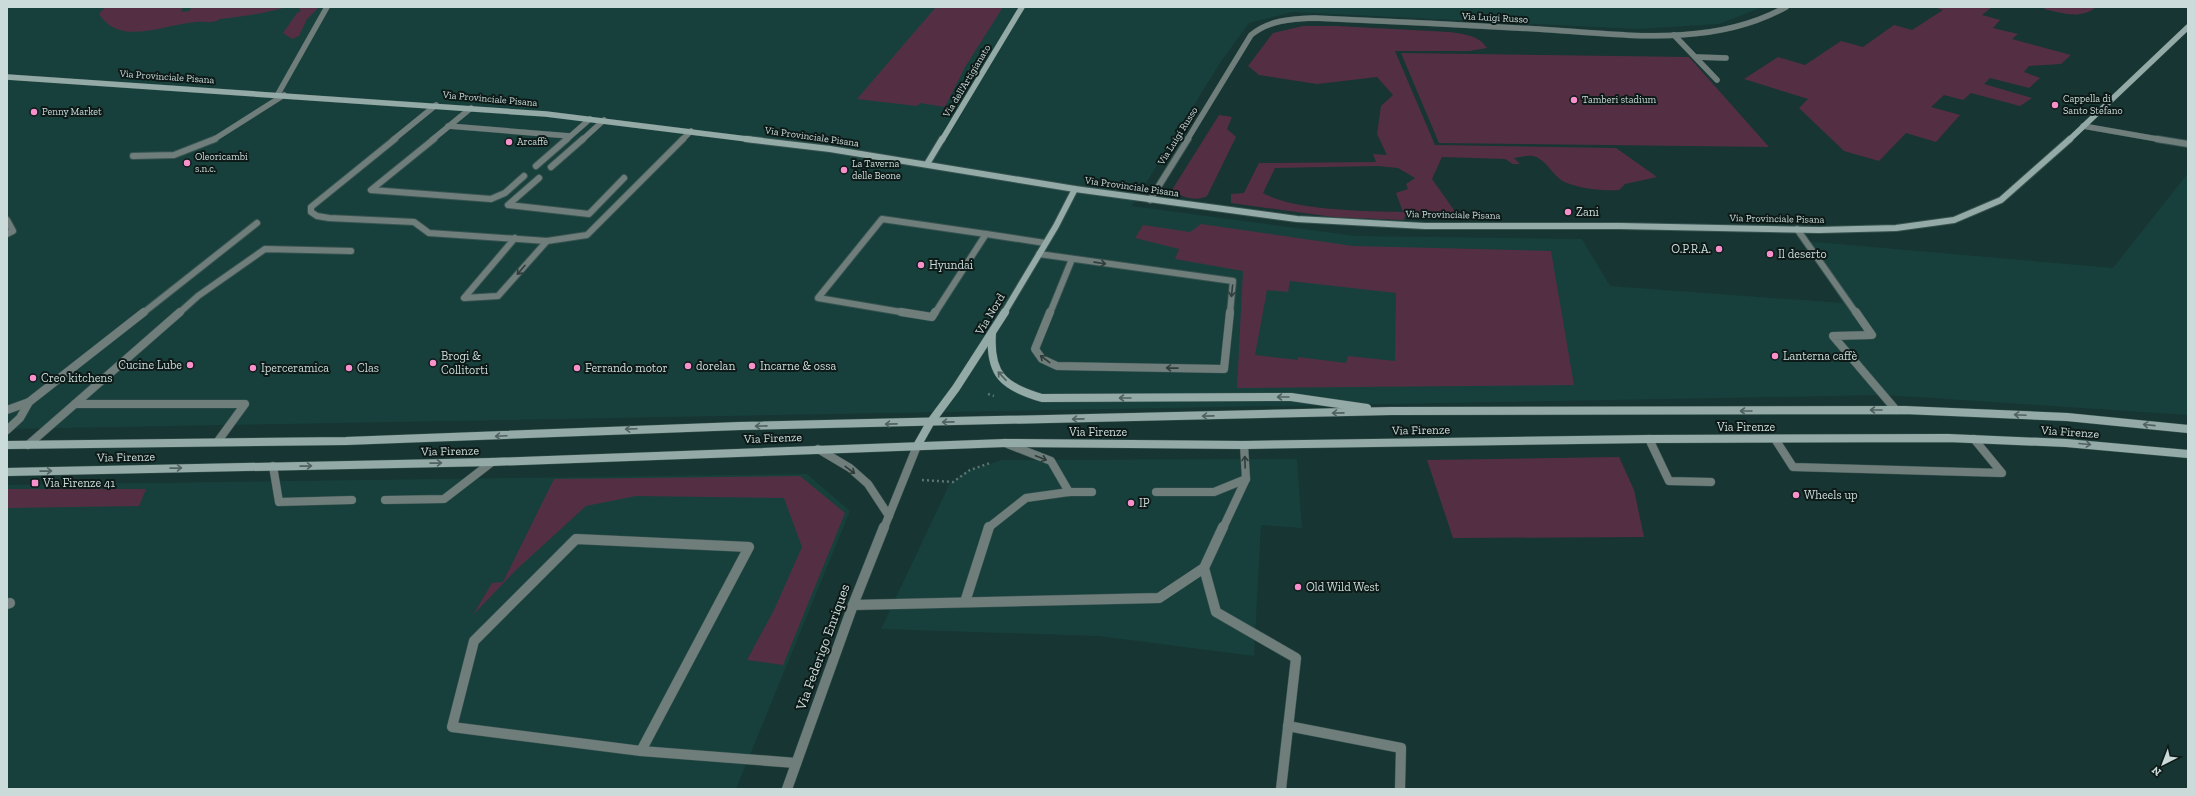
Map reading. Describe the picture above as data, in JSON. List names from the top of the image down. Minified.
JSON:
{"streets":{"street":["Via Luigi Russo","Via Provinciale Pisana","Via dell'Artigianato","Via Nord","Via Firenze","Via Federigo Enriques"]},"crossings":[["Via Luigi Russo","Via Provinciale Pisana"],["Via Provinciale Pisana","Via dell'Artigianato"],["Via Provinciale Pisana","Via Nord"],["Via Nord","Via Firenze"],["Via Nord","Via Federigo Enriques"],["Via Firenze","Via Federigo Enriques"]],"places":{"other":["Tamberi stadium","Cappella di Santo Stefano","Penny Market","Arcaffè","Oleoricambi s.n.c.","La Taverna delle Beone","Zani","O.P.R.A.","Il deserto","Hyundai","Lanterna caffè","Brogi & Collitorti","Cucine Lube","dorelan","Incarne & ossa","Iperceramica","Clas","Ferrando motor","Creo kitchens","Wheels up","IP","Old Wild West"],"transit":["Via Firenze 41"]},"north":"bottom left"}
